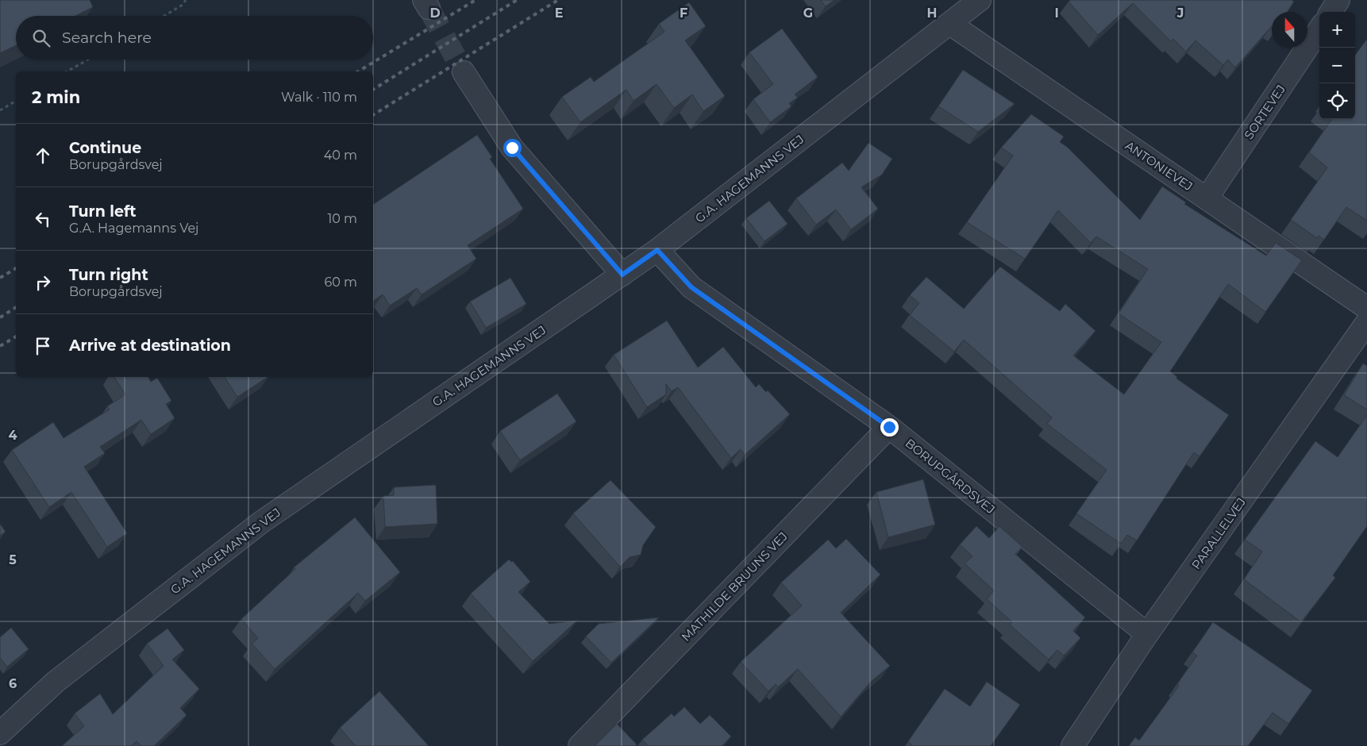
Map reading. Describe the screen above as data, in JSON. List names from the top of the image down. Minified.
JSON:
{"streets":{"street":["SORTEVEJ","ANTONIEVEJ","G.A. HAGEMANNS VEJ","BORUPGÅRDSVEJ","PARALLELVEJ","MATHILDE BRUUNS VEJ"]},"crossings":[["SORTEVEJ","ANTONIEVEJ"],["ANTONIEVEJ","G.A. HAGEMANNS VEJ"],["G.A. HAGEMANNS VEJ","BORUPGÅRDSVEJ"],["BORUPGÅRDSVEJ","PARALLELVEJ"],["BORUPGÅRDSVEJ","MATHILDE BRUUNS VEJ"]],"north":"top","page":{"map_buttons":["+","−"],"search":"Search here","heading":["2 min","Walk · 110 m"],"list":[["Continue","Borupgårdsvej","40 m"],["Turn left","G.A. Hagemanns Vej","10 m"],["Turn right","Borupgårdsvej","60 m"],"Arrive at destination"]},"grid":{"columns":["D","E","F","G","H","I","J"],"rows":["4","5","6"]}}
